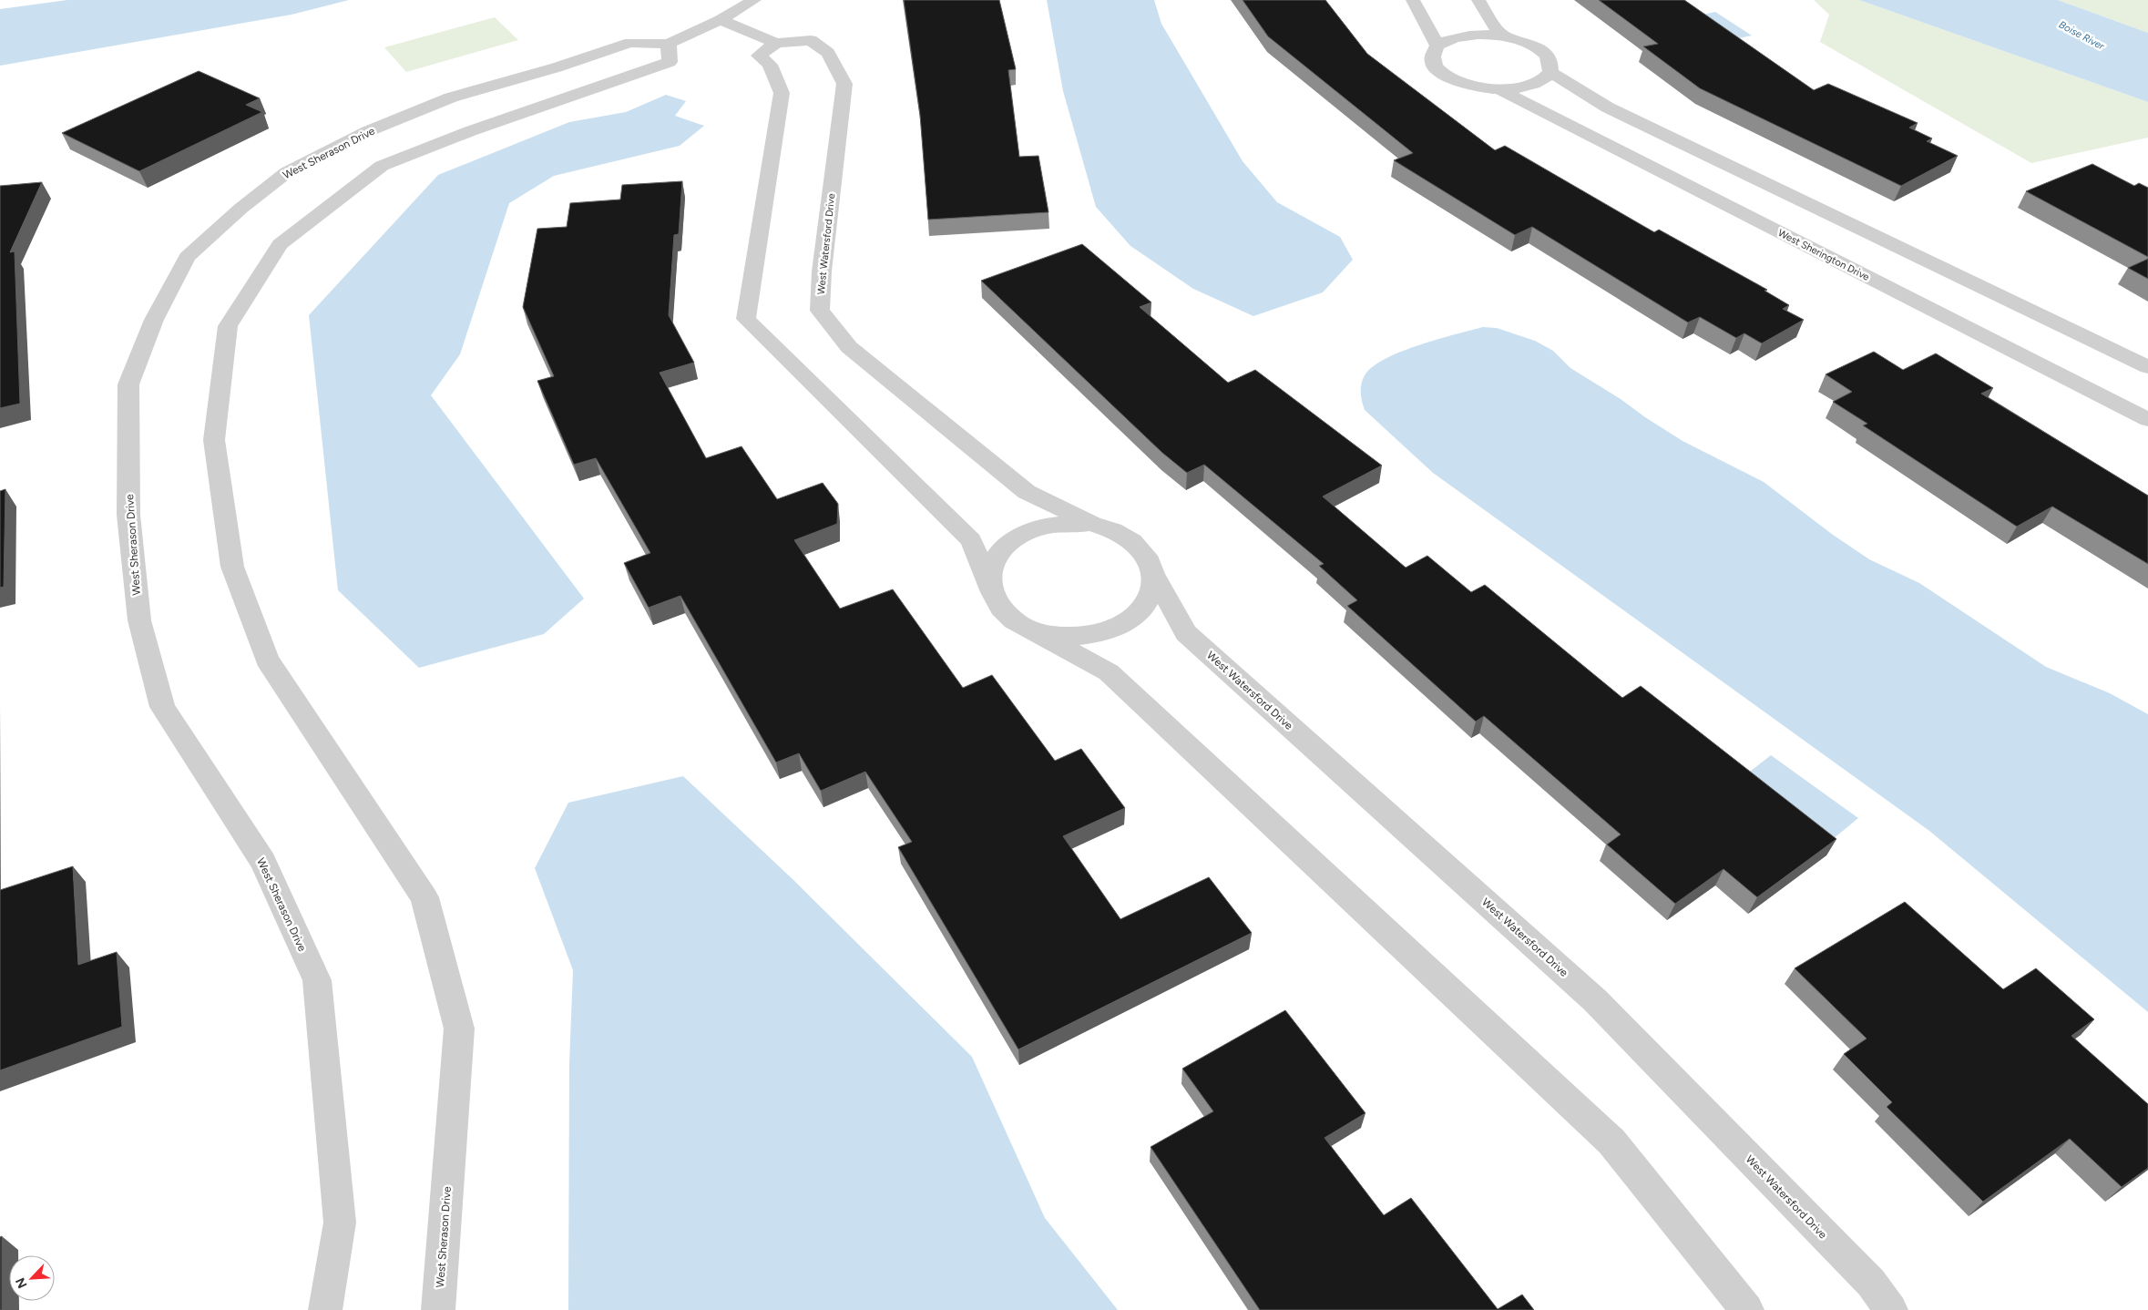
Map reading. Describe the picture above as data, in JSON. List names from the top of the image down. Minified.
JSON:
{"streets":{"street":["West Sherason Drive","West Watersford Drive","West Sherington Drive"]},"crossings":[["West Sherason Drive","West Watersford Drive"]],"water":["Boise River"],"north":"bottom left"}
